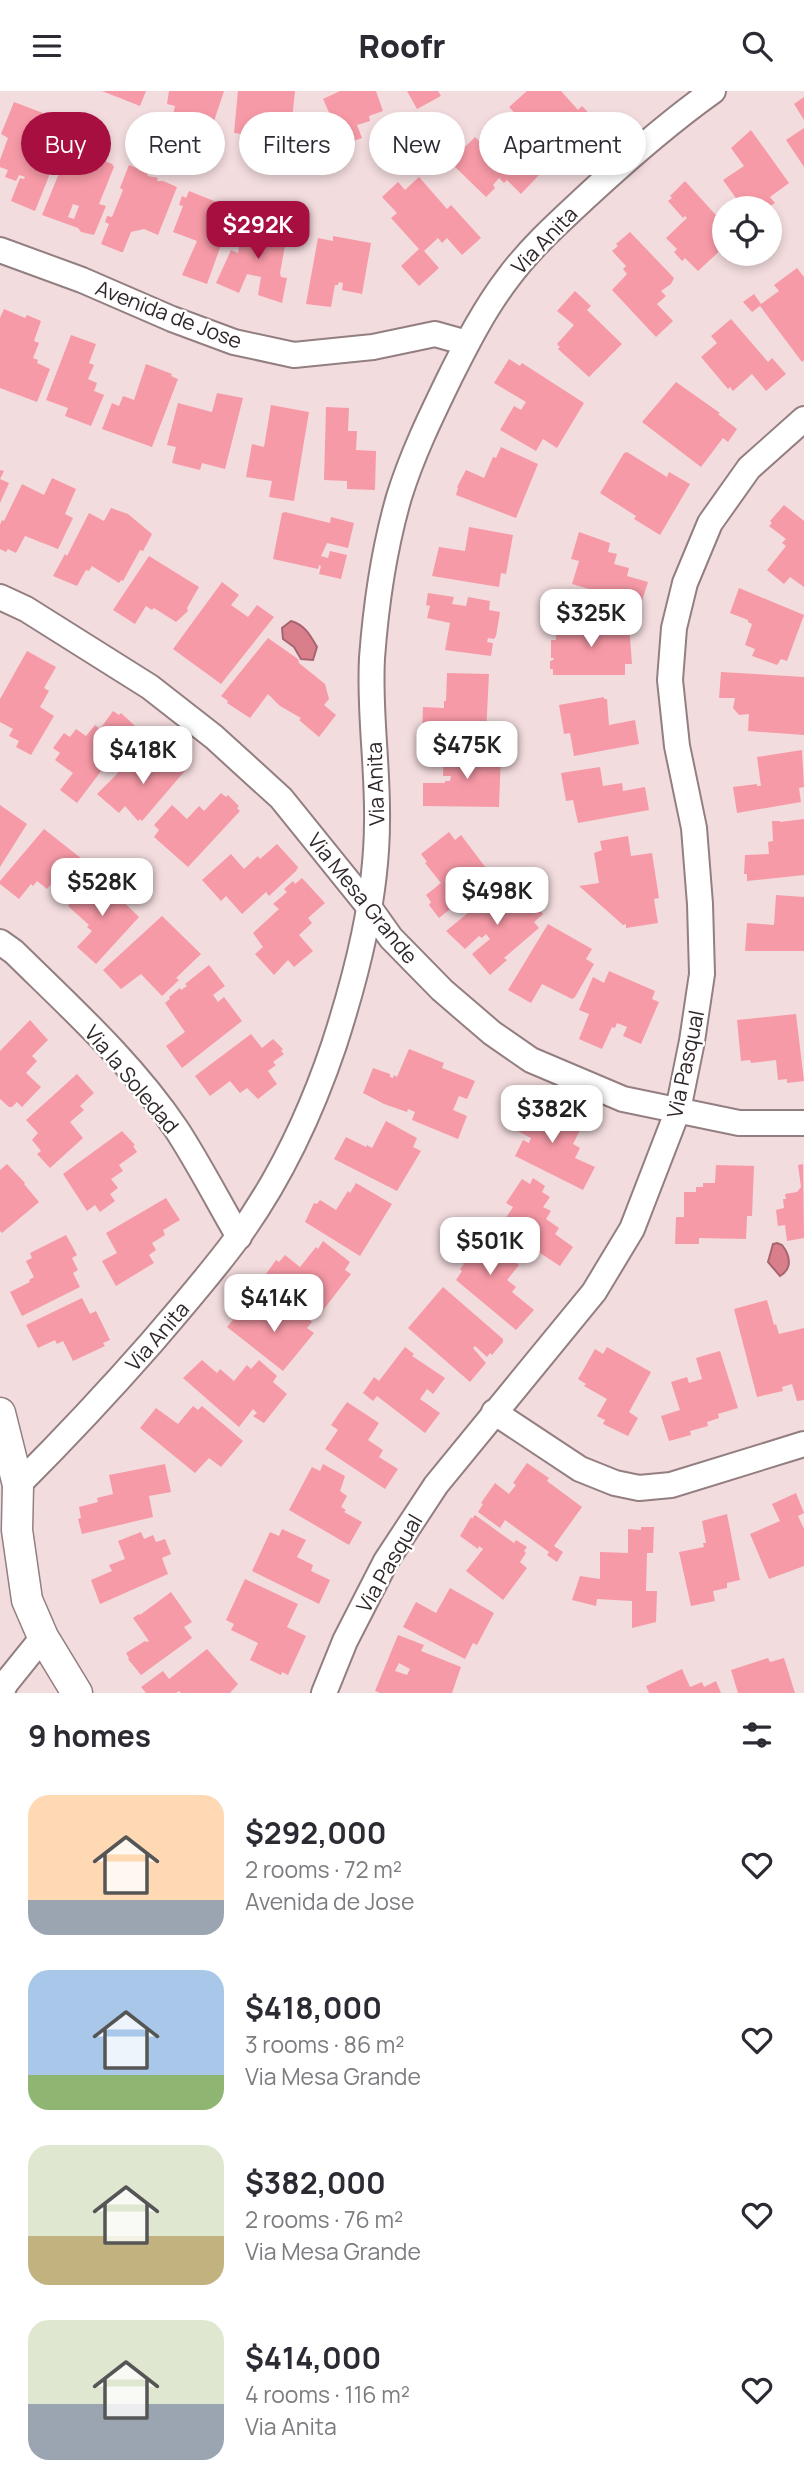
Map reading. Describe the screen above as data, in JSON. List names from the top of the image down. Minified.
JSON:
{"streets":{"street":["Via Anita","Avenida de Jose","Via Mesa Grande","Via Pasqual","Via la Soledad"]},"crossings":[["Via Anita","Avenida de Jose"],["Via Anita","Via Mesa Grande"],["Via Anita","Via la Soledad"],["Via Mesa Grande","Via Pasqual"]],"page":{"header":"Roofr","chip":["Buy","Rent","Filters","New","Apartment"],"price":["$292K","$325K","$475K","$418K","$528K","$498K","$382K","$501K","$414K"],"heading":"9 homes","list":[{"name":"$292,000","note":"2 rooms · 72 m² · Avenida de Jose"},{"name":"$418,000","note":"3 rooms · 86 m² · Via Mesa Grande"},{"name":"$382,000","note":"2 rooms · 76 m² · Via Mesa Grande"},{"name":"$414,000","note":"4 rooms · 116 m² · Via Anita"}]}}
